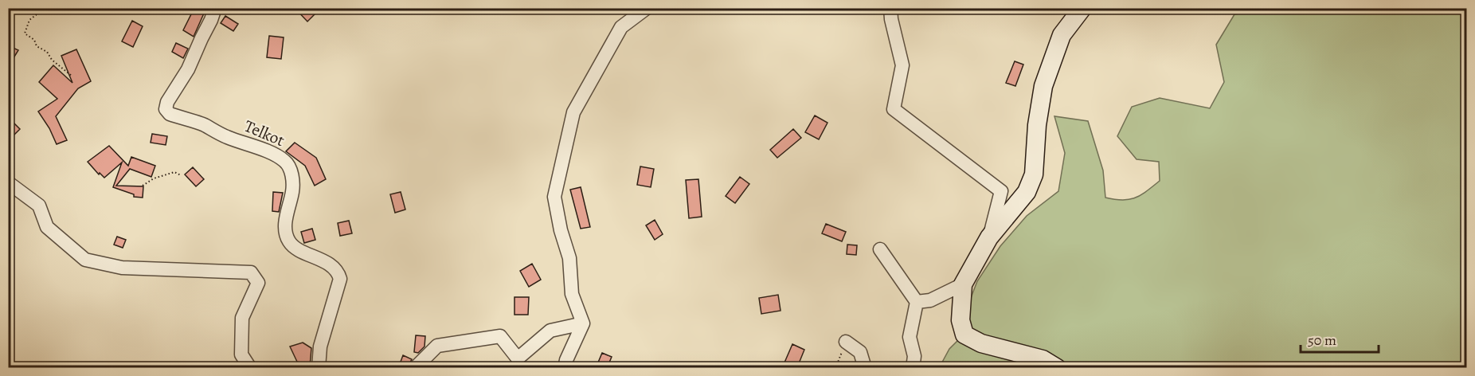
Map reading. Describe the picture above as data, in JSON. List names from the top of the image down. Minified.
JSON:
{"streets":{"street":["Telkot"]},"scale_bar":"50 m"}
